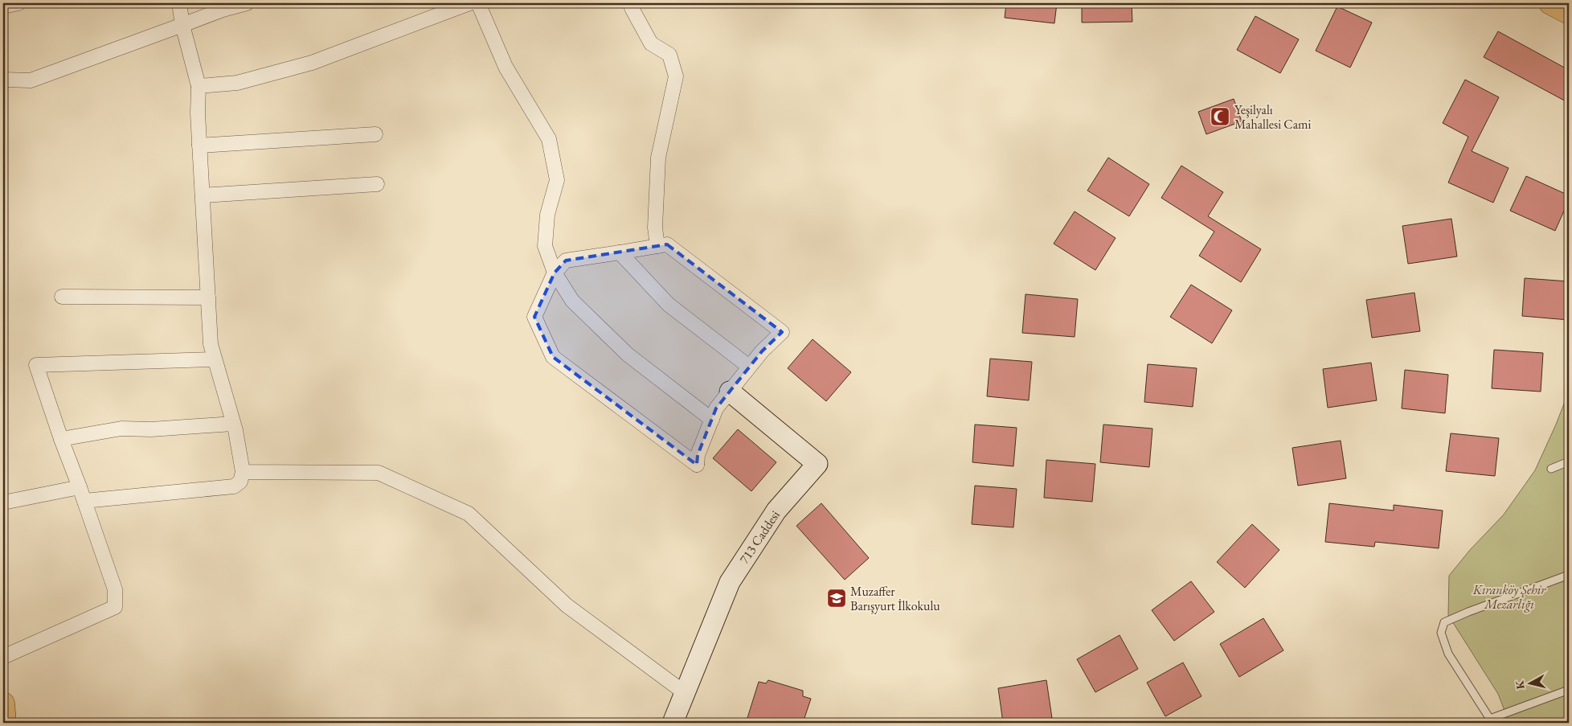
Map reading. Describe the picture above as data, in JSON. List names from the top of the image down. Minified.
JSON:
{"streets":{"street":["713 Caddesi"]},"parks":["Kıranköy Şehir Mezarlığı"],"places":{"mosque":["Yeşilyalı Mahallesi Cami"],"school or university":["Muzaffer Barışyurt İlkokulu"]},"north":"left"}
